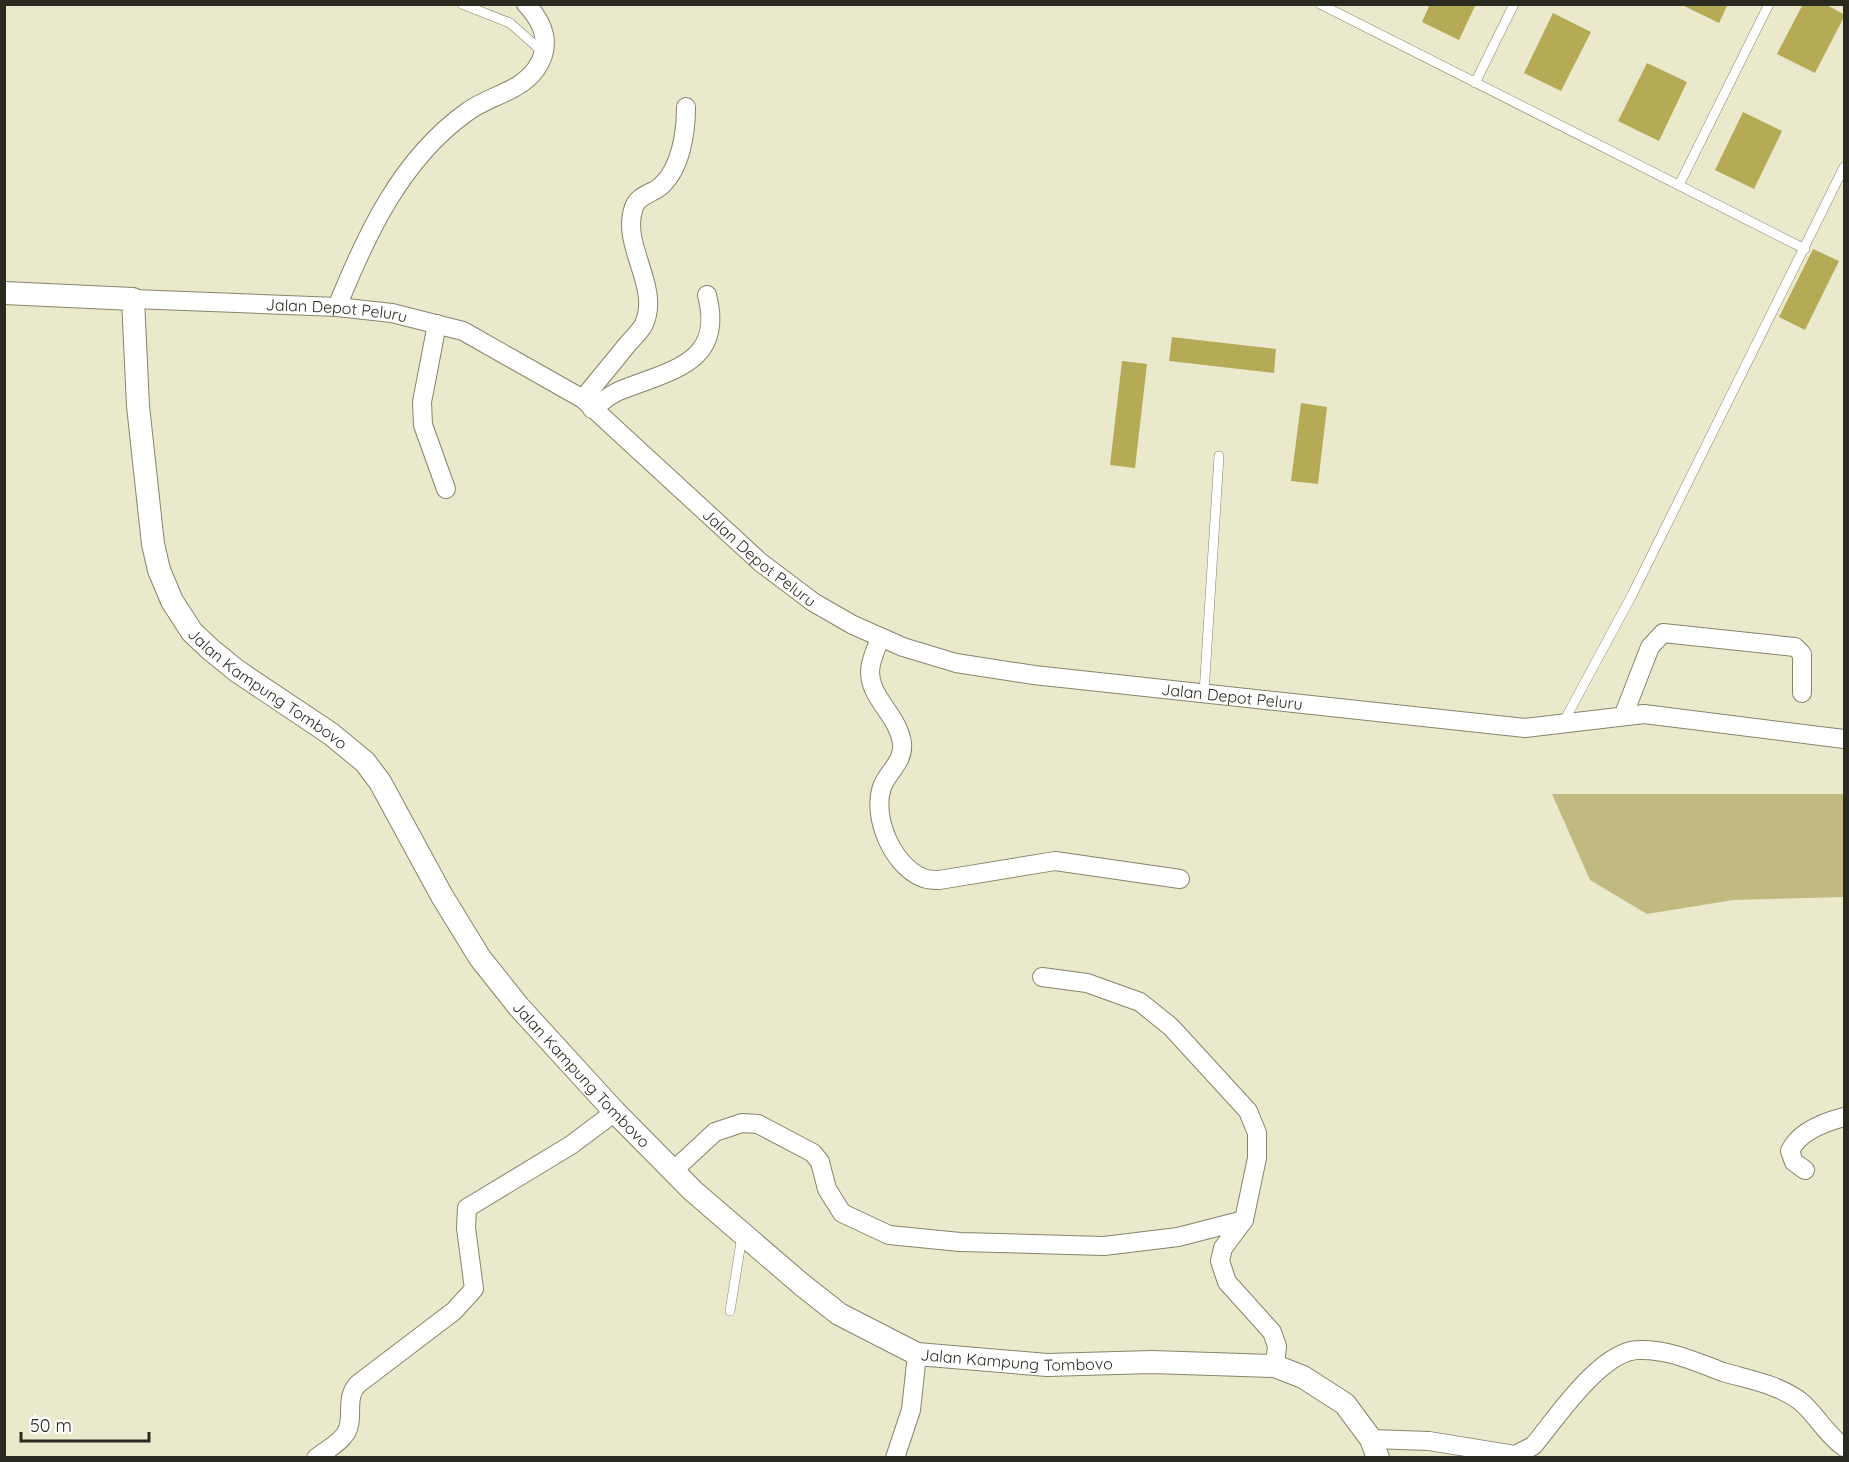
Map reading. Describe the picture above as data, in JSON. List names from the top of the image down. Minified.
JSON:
{"streets":{"street":["Jalan Depot Peluru","Jalan Kampung Tombovo"]},"crossings":[["Jalan Depot Peluru","Jalan Kampung Tombovo"]],"scale_bar":"50 m"}
